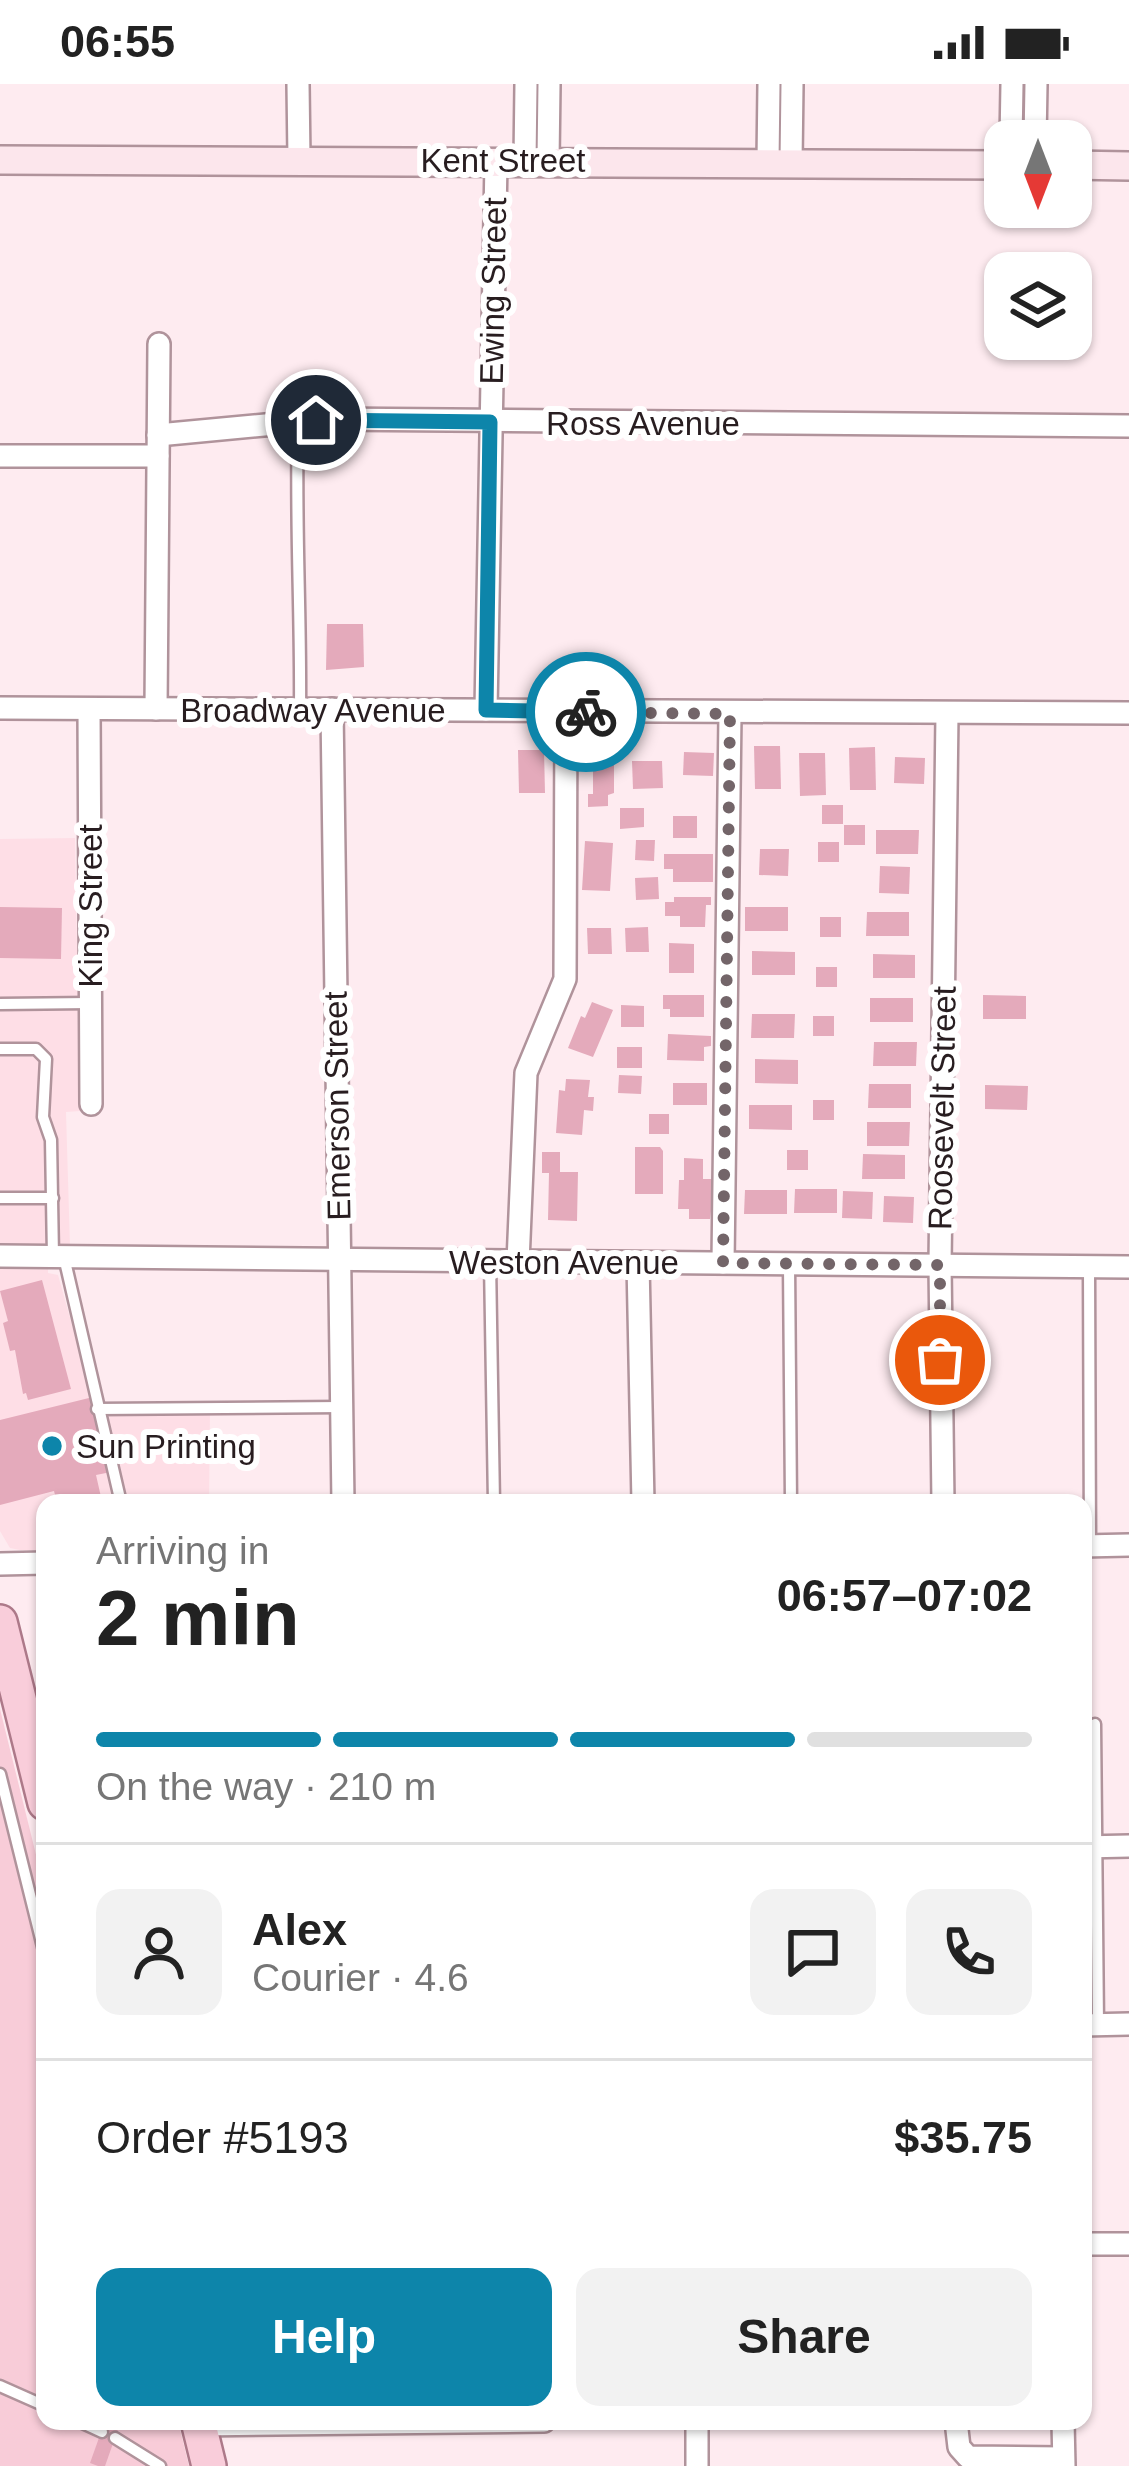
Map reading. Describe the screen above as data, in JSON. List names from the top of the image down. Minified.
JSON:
{"streets":{"street":["Kent Street","Ewing Street","Ross Avenue","Broadway Avenue","King Street","Emerson Street","Roosevelt Street","Weston Avenue"]},"crossings":[["Kent Street","Ewing Street"],["Ewing Street","Ross Avenue"],["Ewing Street","Broadway Avenue"],["Broadway Avenue","King Street"],["Broadway Avenue","Emerson Street"],["Broadway Avenue","Roosevelt Street"],["Emerson Street","Weston Avenue"],["Roosevelt Street","Weston Avenue"]],"places":["Sun Printing"],"north":"bottom","page":{"status":"06:55","heading":["2 min","Arriving in","06:57–07:02"],"panel":["Alex","Courier · 4.6","Order #5193","$35.75"],"bar":"On the way · 210 m","buttons":["Help","Share"]}}
